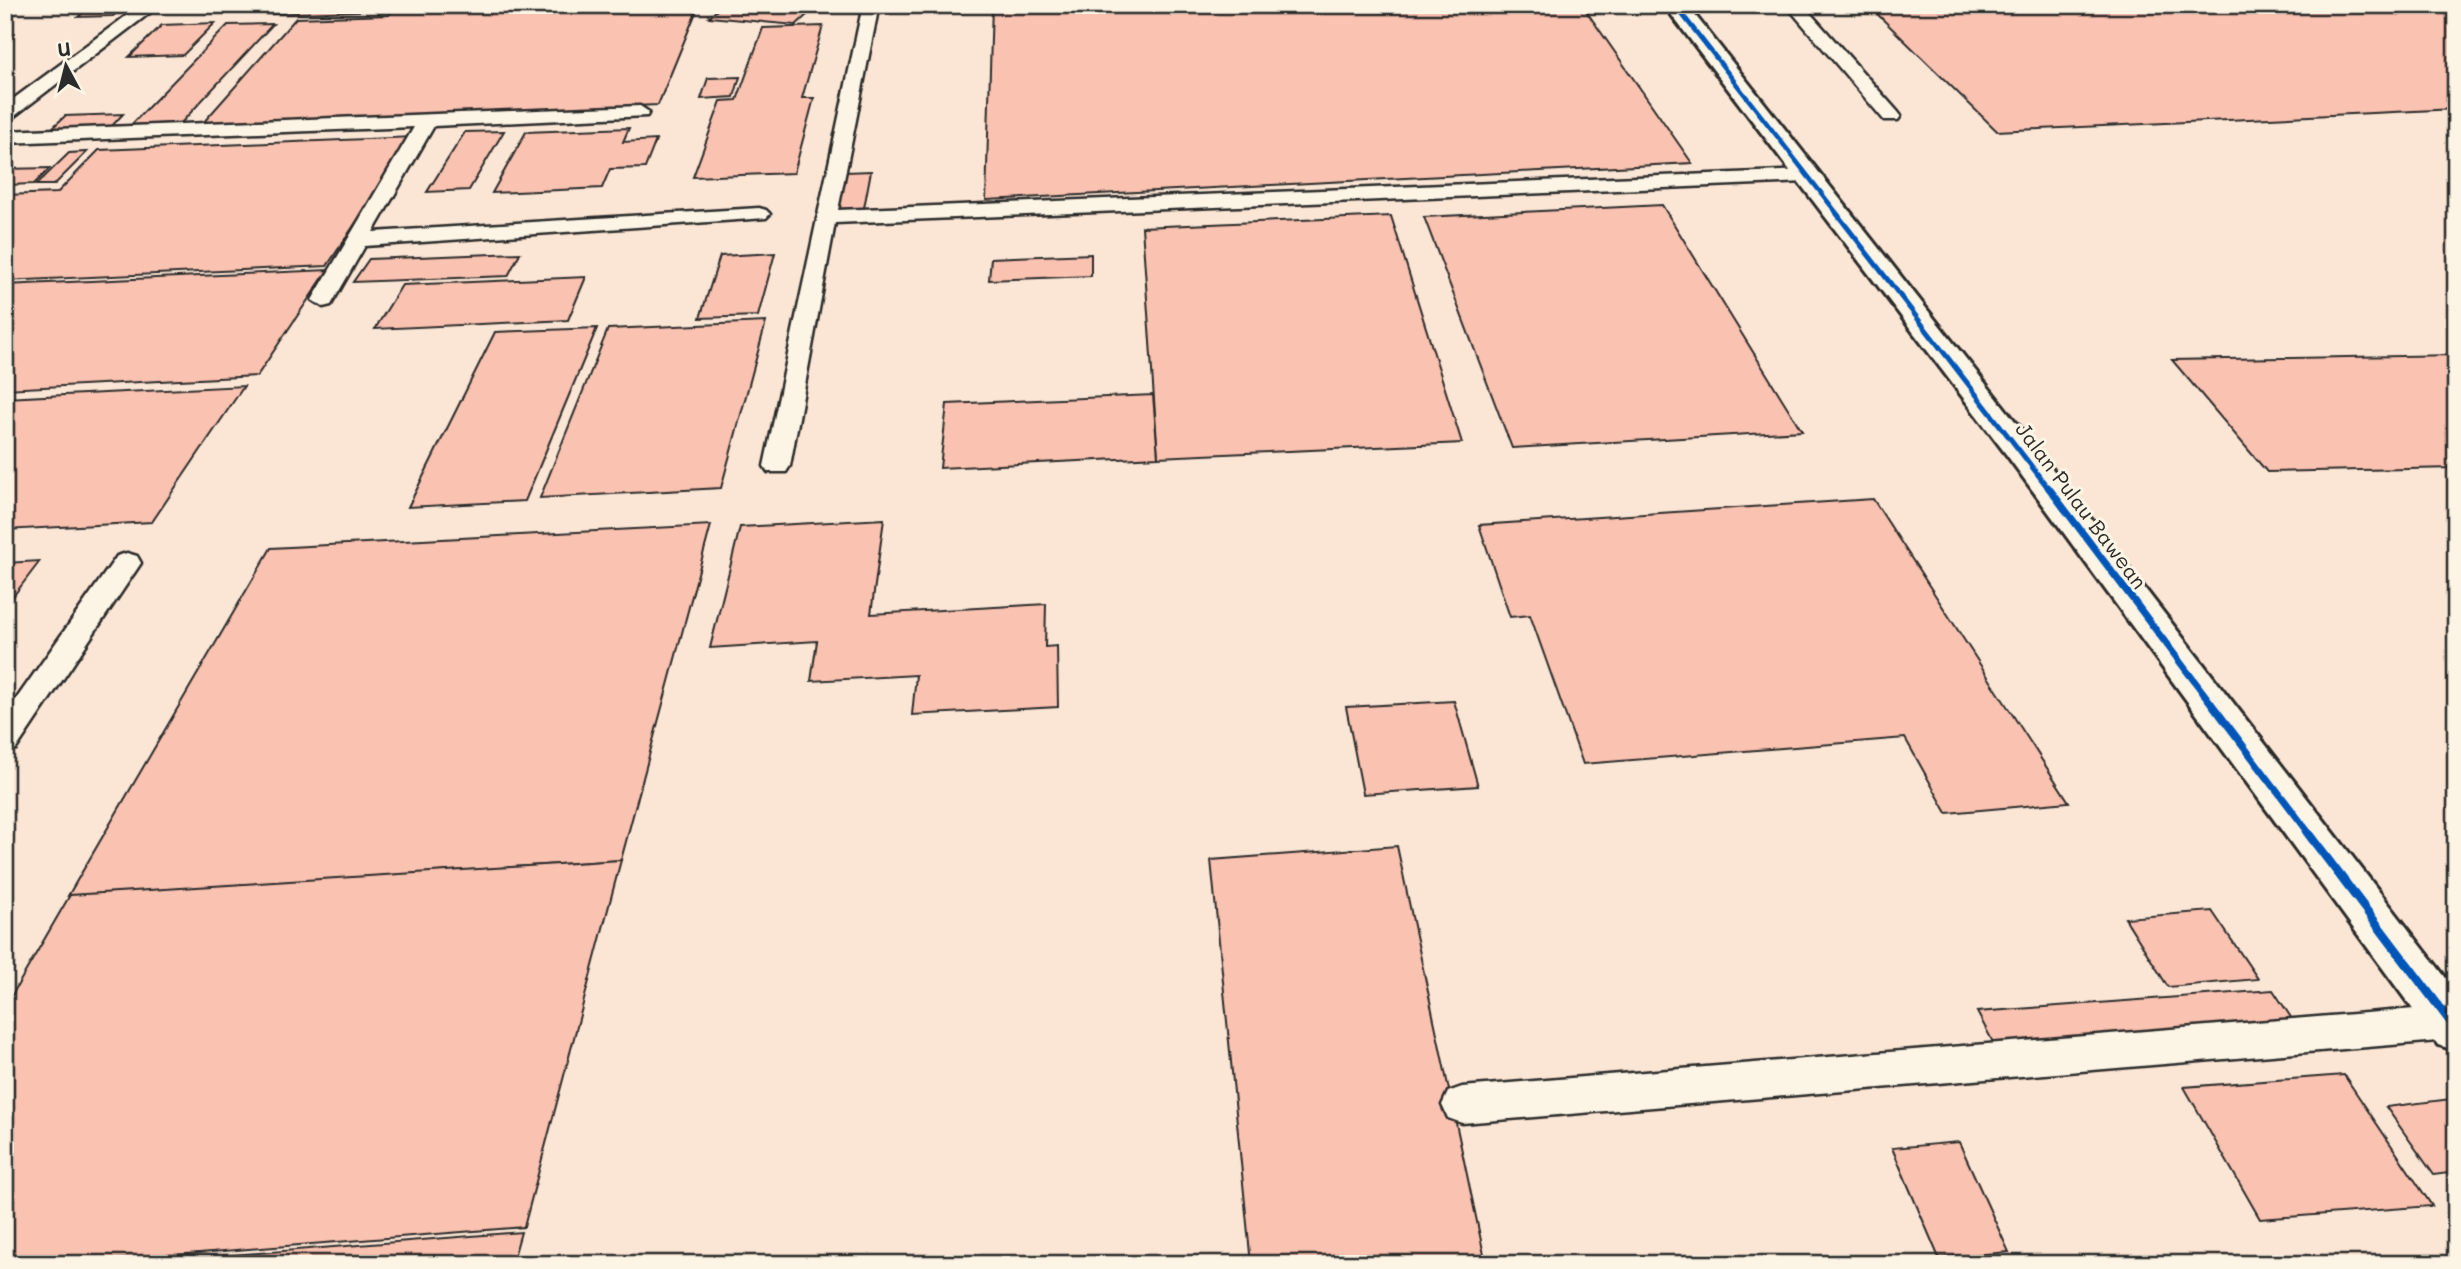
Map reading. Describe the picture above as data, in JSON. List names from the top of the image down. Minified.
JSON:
{"streets":{"street":["Jalan Pulau Bawean"]},"north":"top"}
